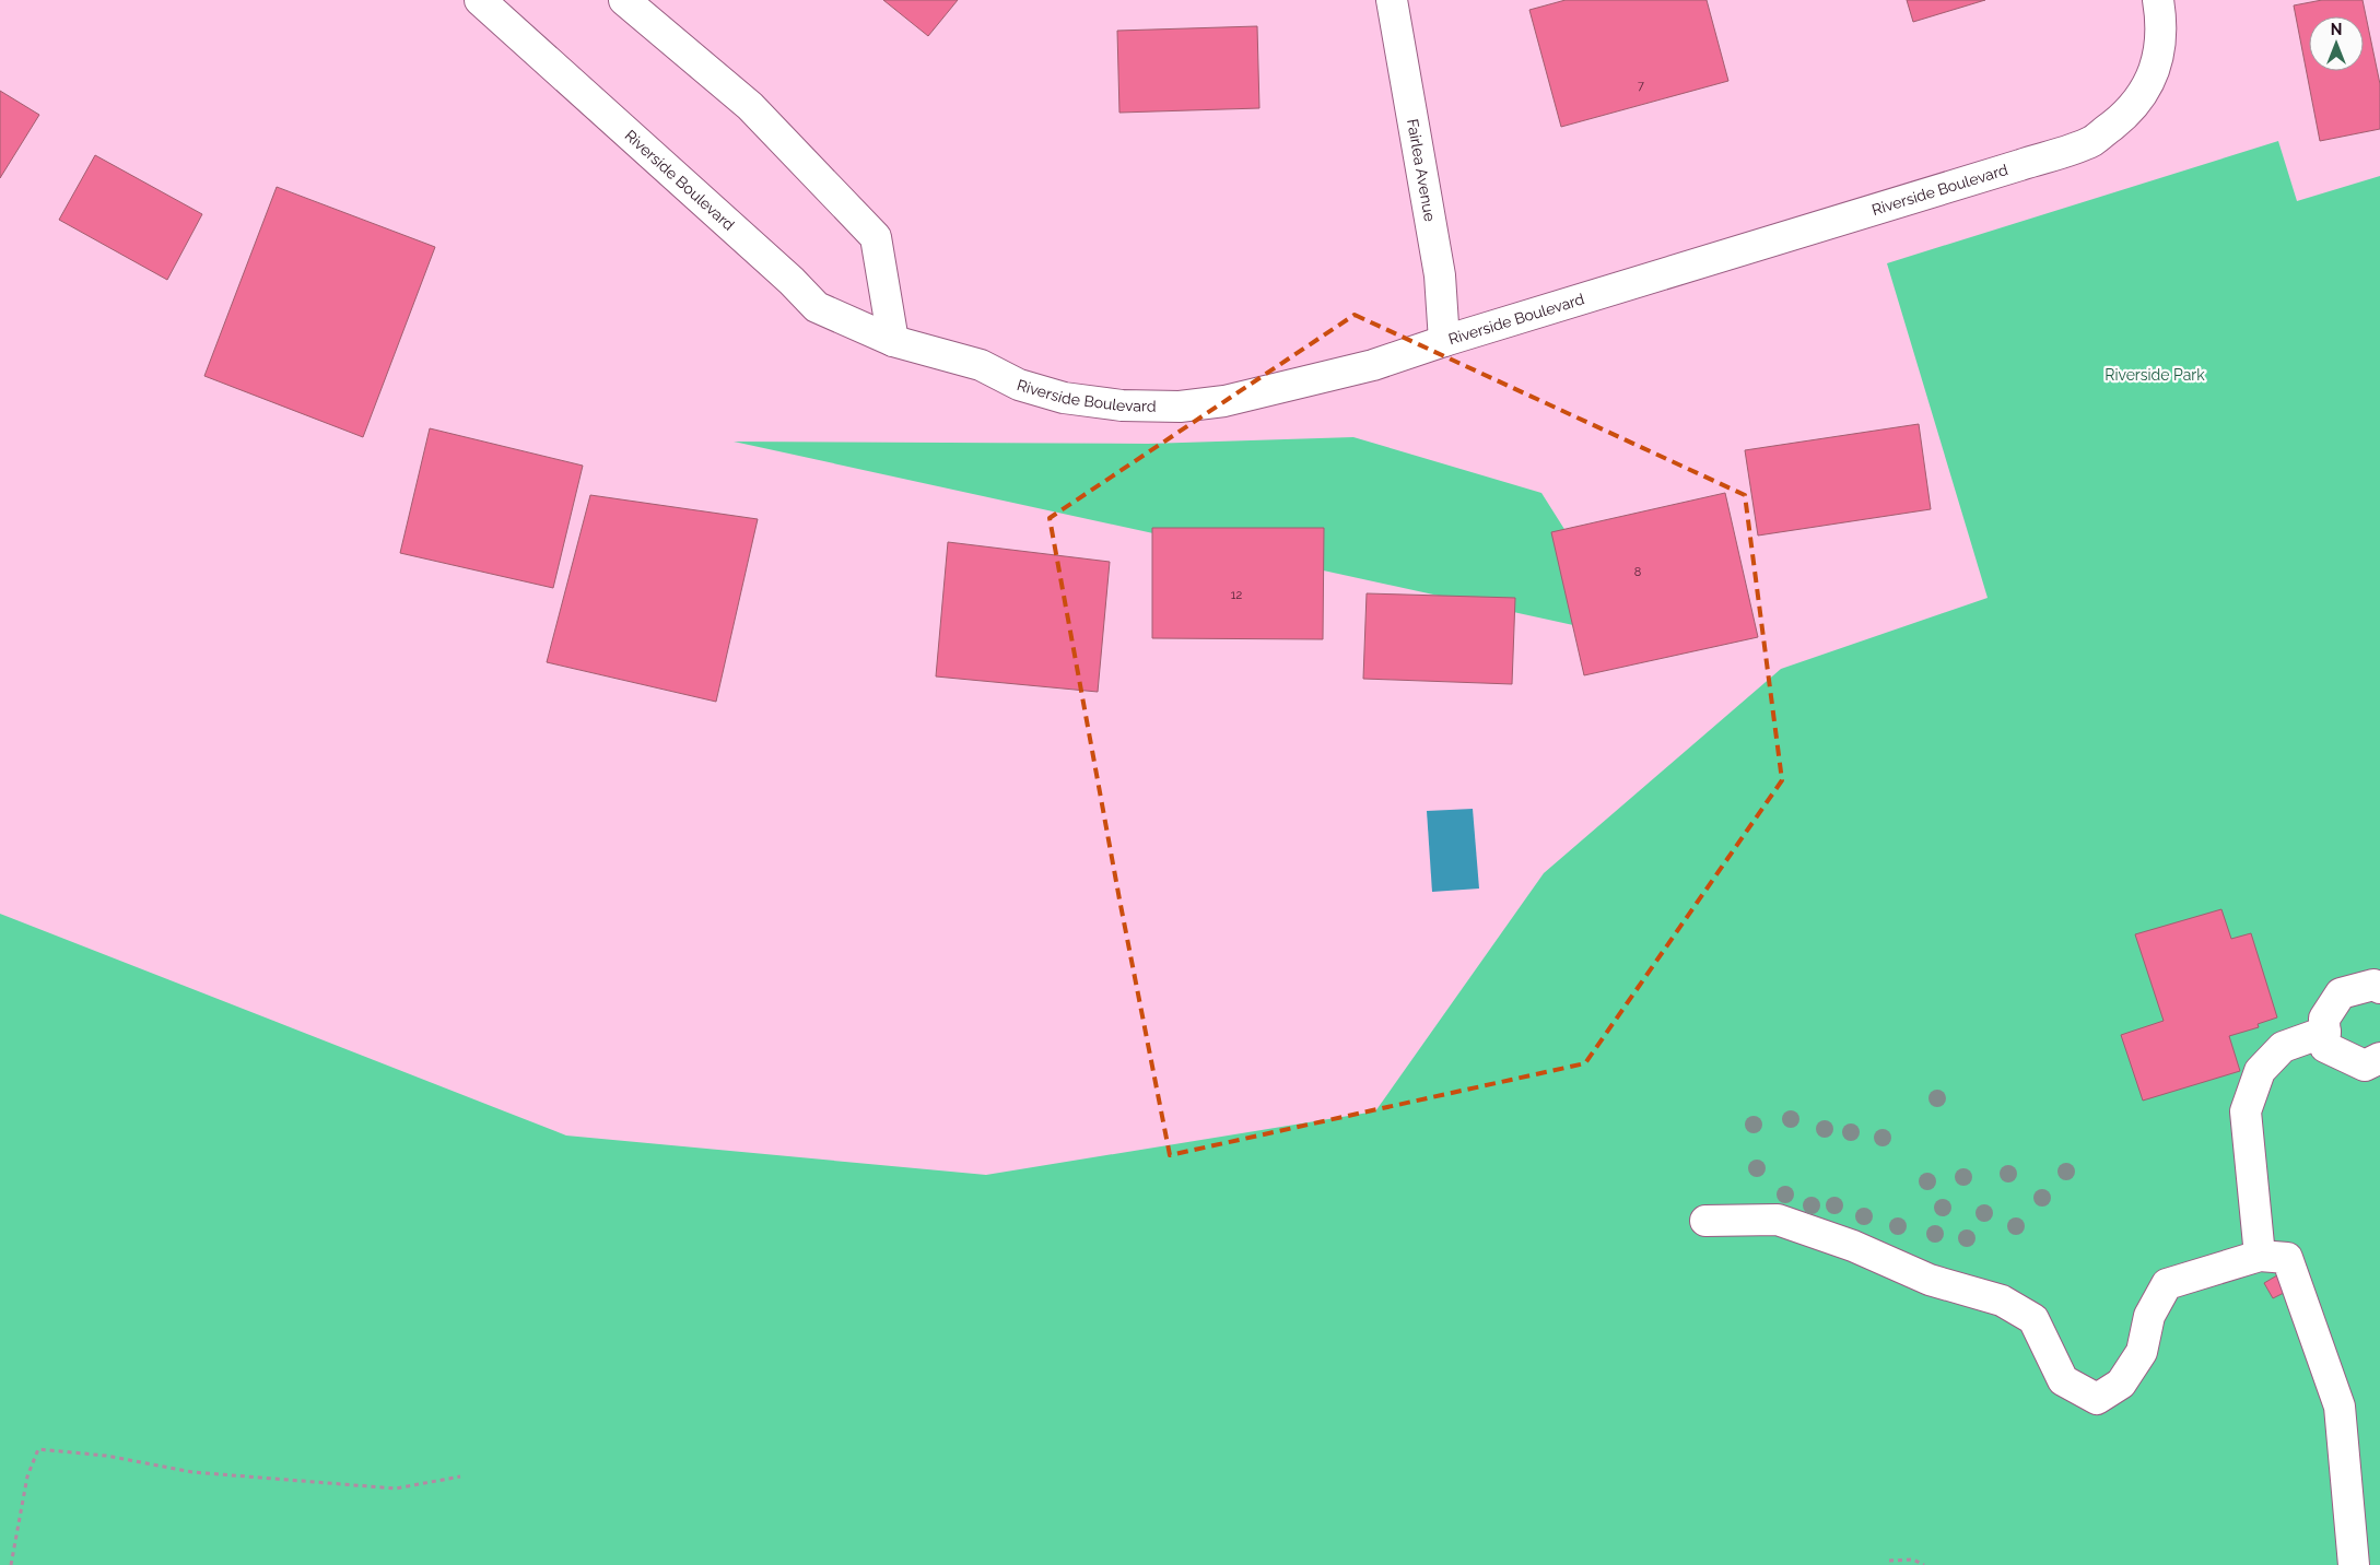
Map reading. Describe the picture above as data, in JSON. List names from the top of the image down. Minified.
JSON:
{"streets":{"street":["Fairlea Avenue","Riverside Boulevard"]},"crossings":[["Fairlea Avenue","Riverside Boulevard"]],"parks":["Riverside Park"],"house_numbers":["7","8","12"],"north":"top"}
